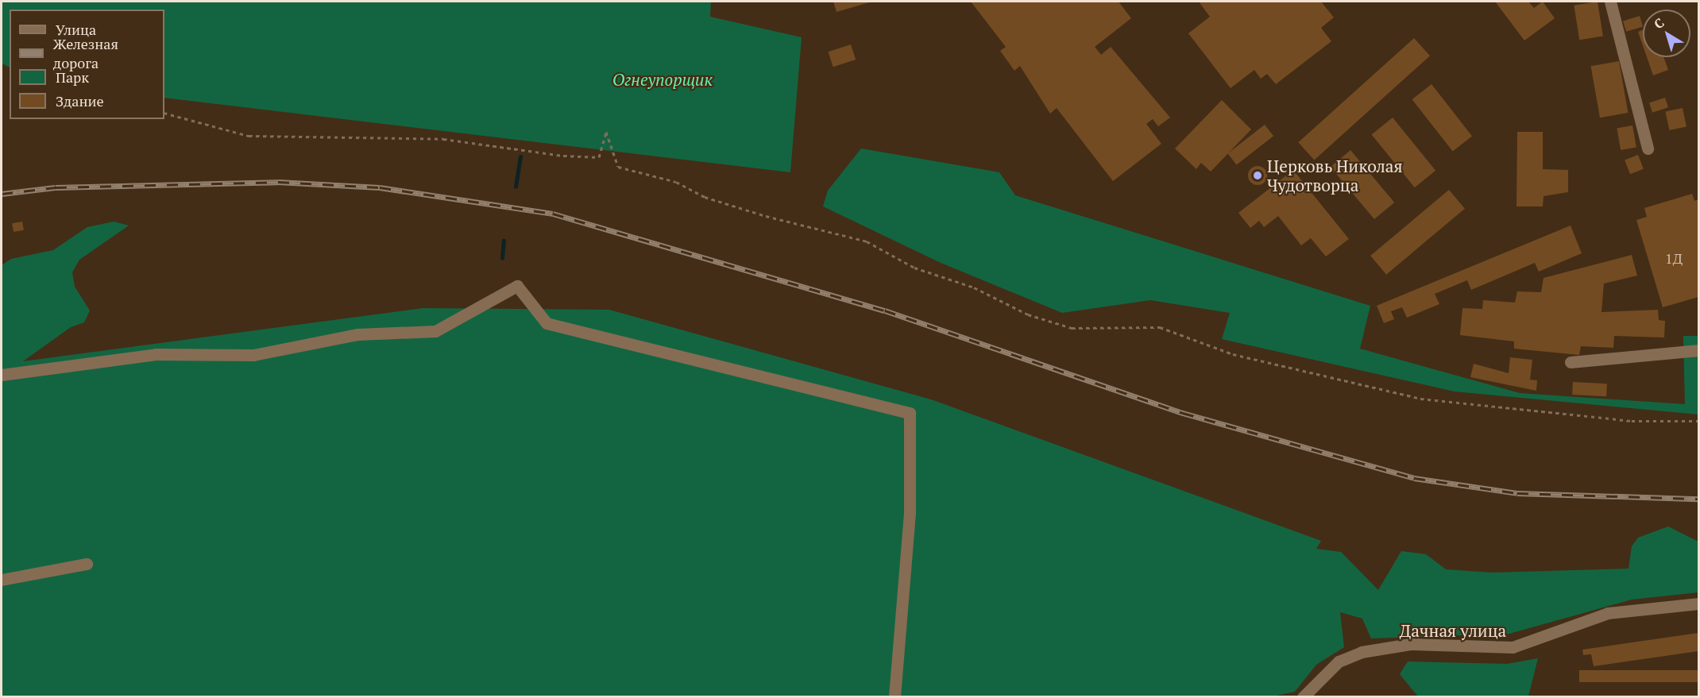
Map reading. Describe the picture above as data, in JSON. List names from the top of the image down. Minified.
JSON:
{"streets":{"street":["Дачная улица"]},"parks":["Огнеупорщик"],"places":["Церковь Николая Чудотворца"],"house_numbers":["1Д"],"legend":["Улица","Железная дорога","Парк","Здание"],"north":"top left"}
